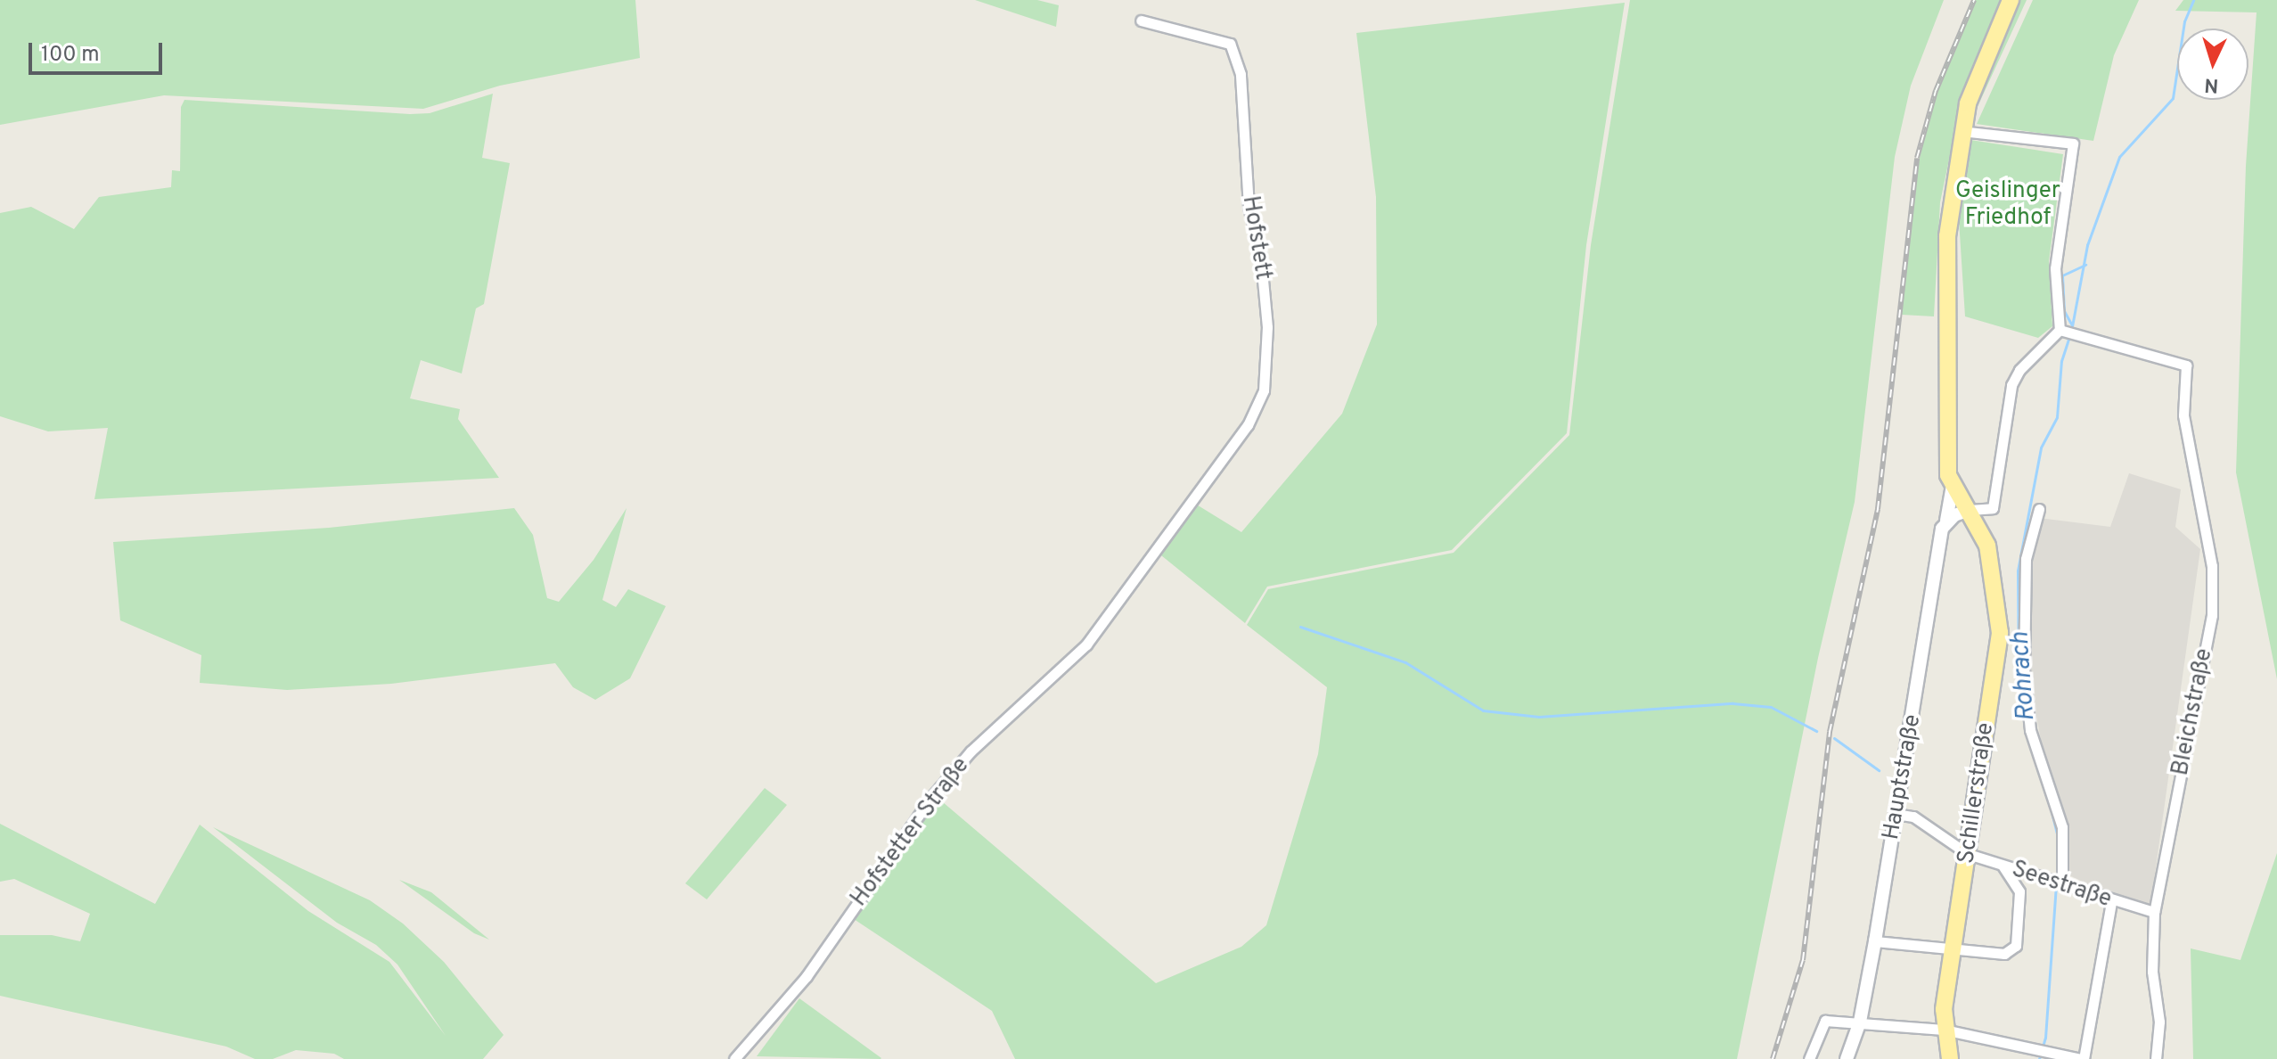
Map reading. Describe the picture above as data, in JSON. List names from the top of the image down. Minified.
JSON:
{"streets":{"main road":["Schillerstraße"],"street":["Hofstett","Bleichstraße","Hauptstraße","Hofstetter Straße","Seestraße"]},"crossings":[["Hofstett","Hofstetter Straße"],["Bleichstraße","Seestraße"],["Hauptstraße","Seestraße"],["Schillerstraße","Seestraße"]],"water":["Rohrach"],"parks":["Geislinger Friedhof"],"scale_bar":"100 m","north":"bottom"}
